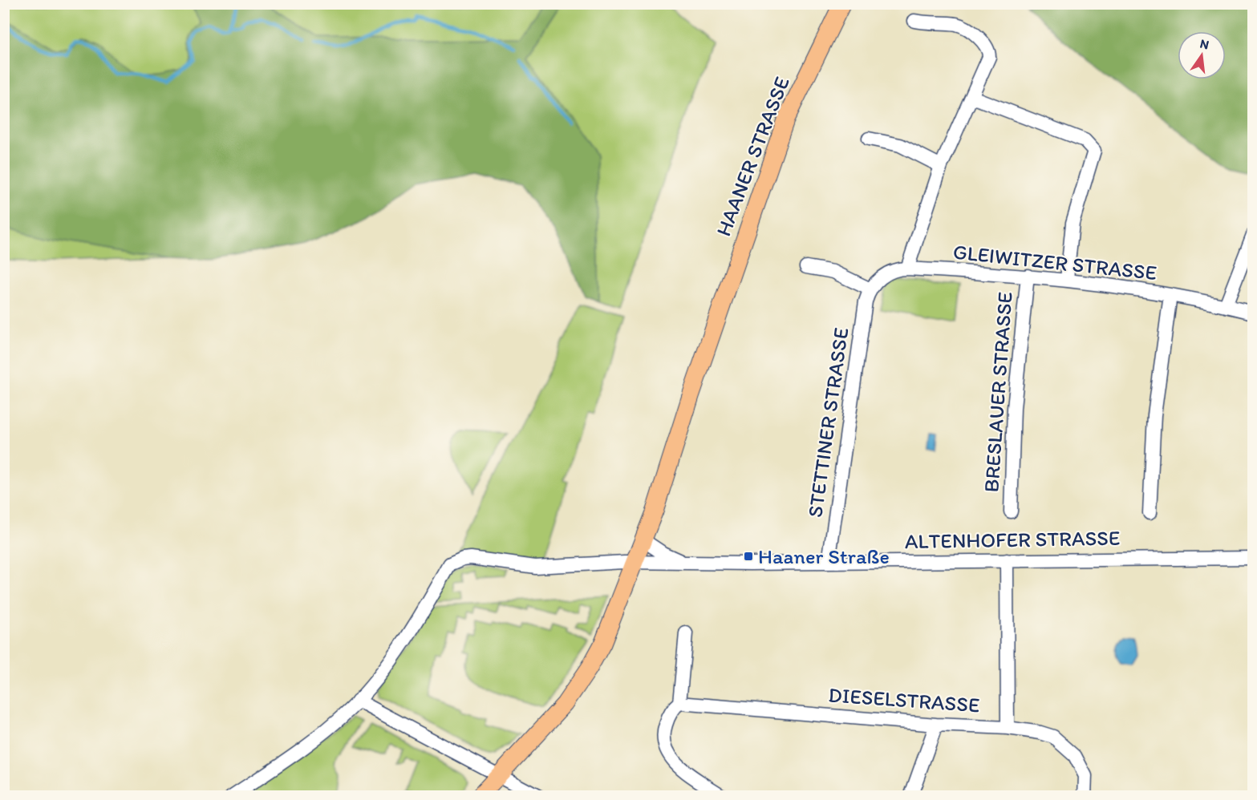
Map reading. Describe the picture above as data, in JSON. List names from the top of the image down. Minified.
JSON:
{"streets":{"main road":["HAANER STRASSE"],"street":["GLEIWITZER STRASSE","BRESLAUER STRASSE","STETTINER STRASSE","ALTENHOFER STRASSE","DIESELSTRASSE"]},"crossings":[["HAANER STRASSE","ALTENHOFER STRASSE"],["GLEIWITZER STRASSE","BRESLAUER STRASSE"],["STETTINER STRASSE","ALTENHOFER STRASSE"]],"places":{"transit":["Haaner Straße"]},"north":"top"}
